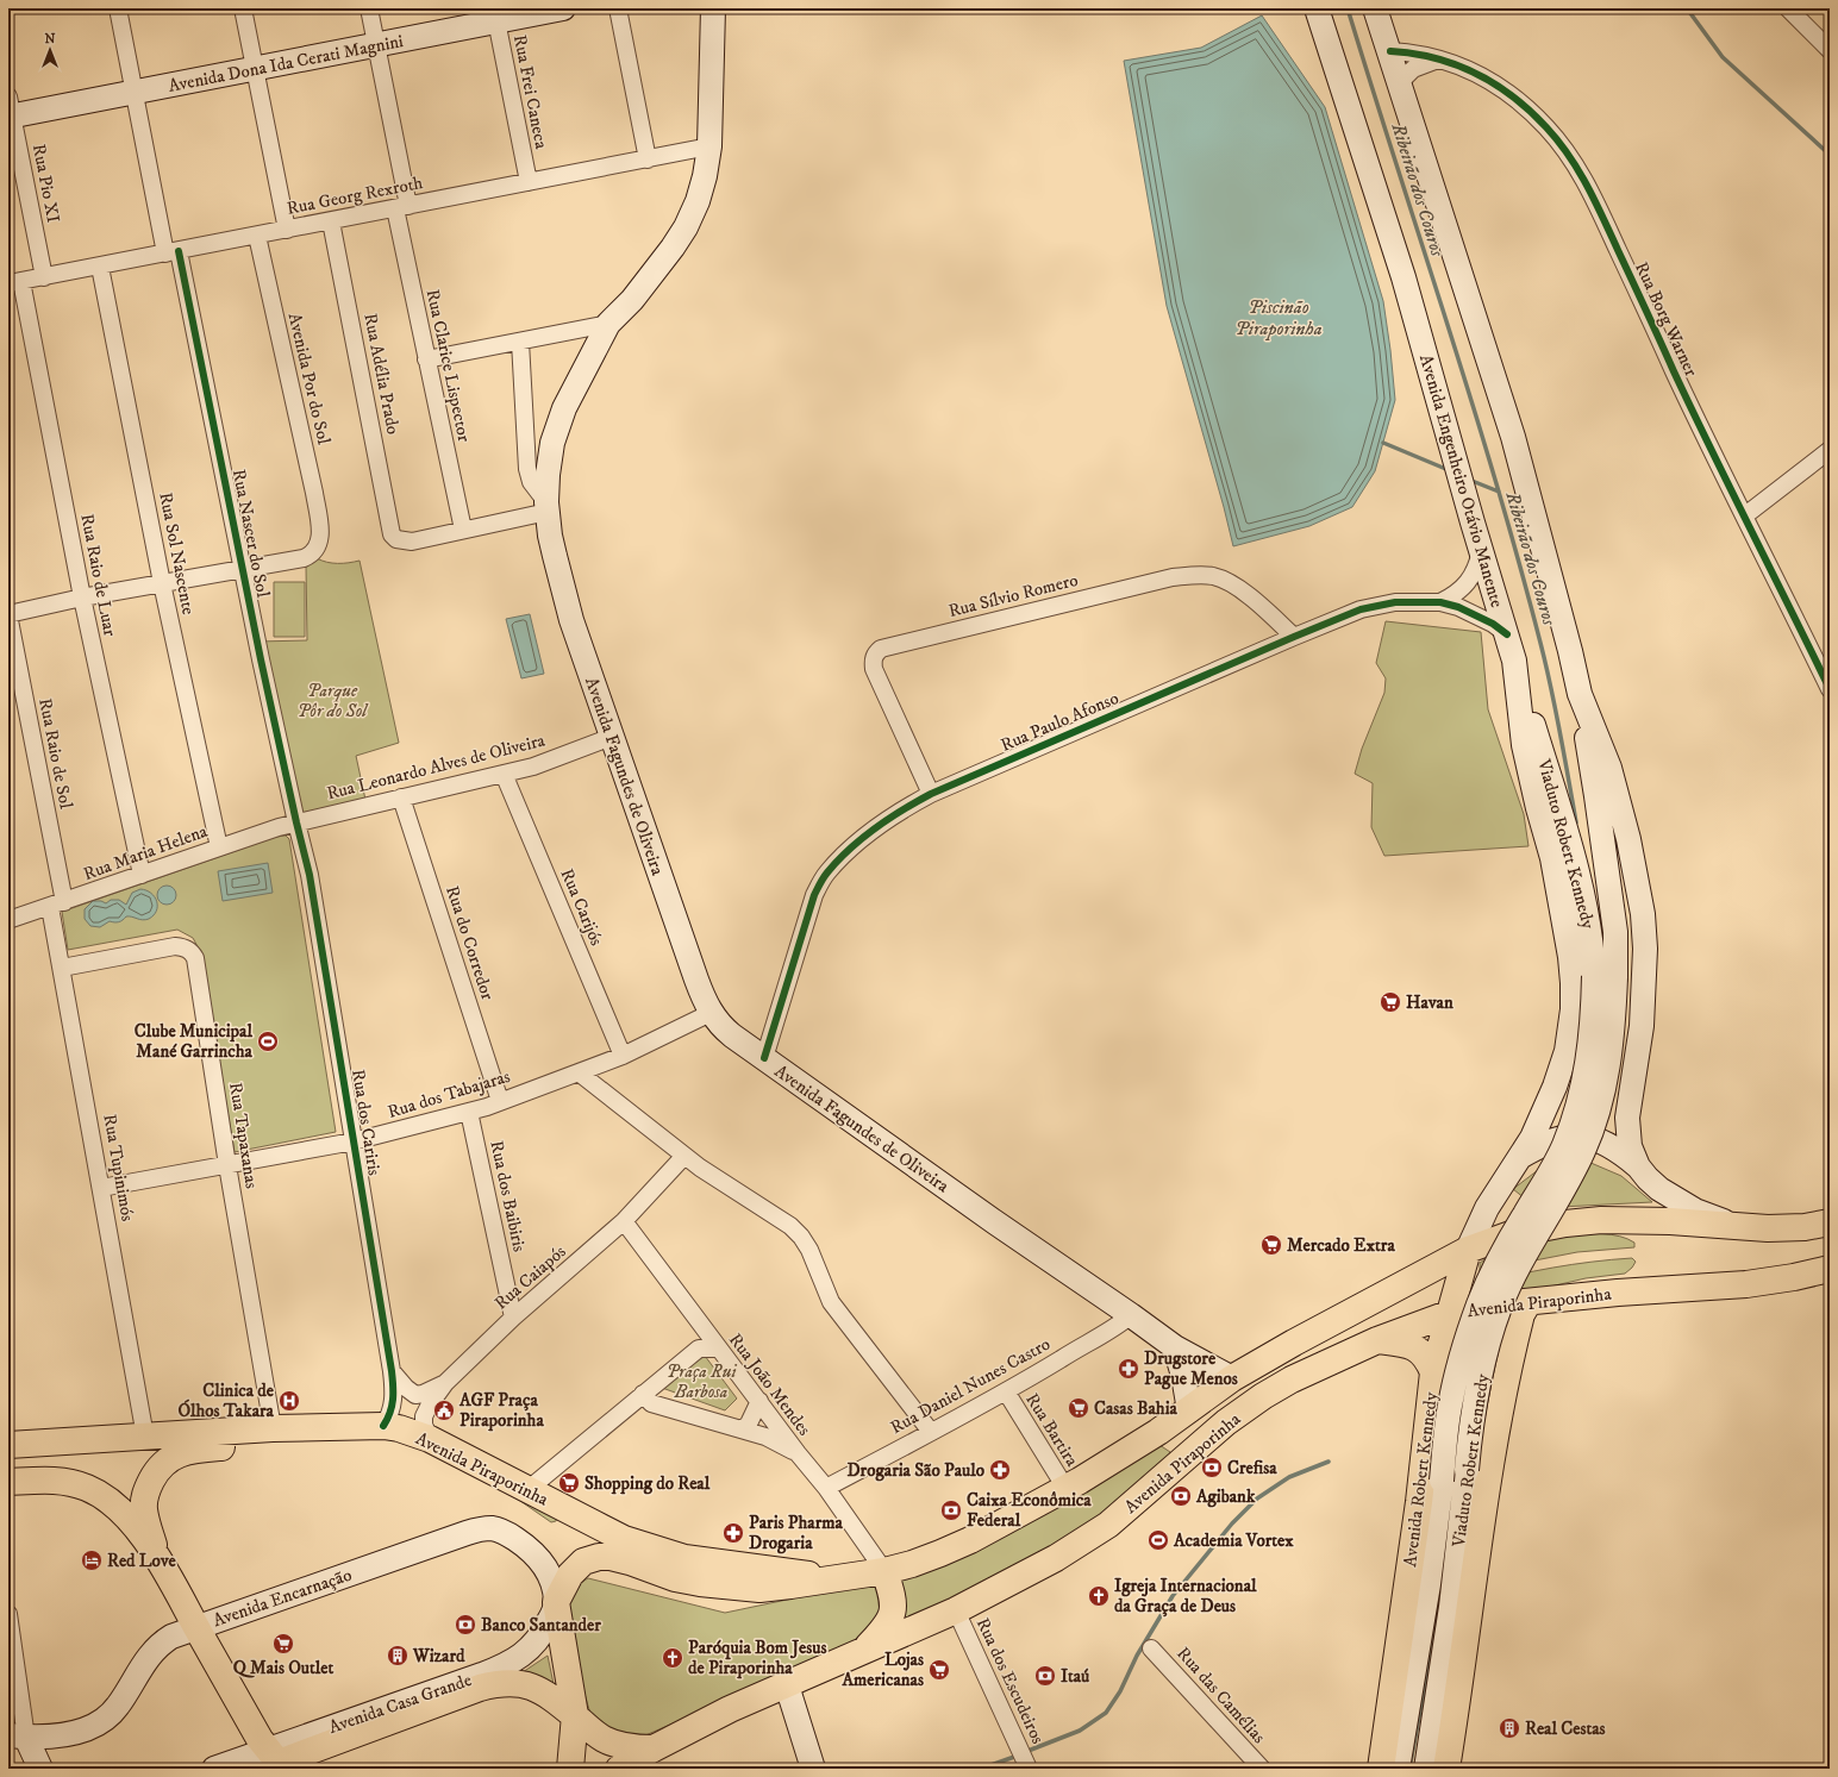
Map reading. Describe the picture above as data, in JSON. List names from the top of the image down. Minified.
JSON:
{"streets":{"main road":["Avenida Dona Ida Cerati Magnini","Avenida Engenheiro Otávio Manente","Avenida Fagundes de Oliveira","Viaduto Robert Kennedy","Avenida Piraporinha","Avenida Robert Kennedy","Avenida Encarnação","Avenida Casa Grande"],"street":["Rua Frei Caneca","Rua Pio XI","Rua Georg Rexroth","Rua Borg Warner","Rua Clarice Lispector","Rua Adélia Prado","Avenida Por do Sol","Rua Nascer do Sol","Rua Sol Nascente","Rua Raio de Luar","Rua Sílvio Romero","Rua Paulo Afonso","Rua Raio de Sol","Rua Leonardo Alves de Oliveira","Rua Maria Helena","Rua Carijós","Rua do Corredor","Rua dos Tabajaras","Rua dos Cariris","Rua Tapaxanas","Rua Tupinimós","Rua dos Baibiris","Rua Caiapós","Rua João Mendes","Rua Daniel Nunes Castro","Rua Bartira","Rua dos Escudeiros","Rua das Camélias"]},"crossings":[["Avenida Dona Ida Cerati Magnini","Rua Frei Caneca"],["Avenida Dona Ida Cerati Magnini","Rua Pio XI"],["Avenida Dona Ida Cerati Magnini","Rua Clarice Lispector"],["Avenida Dona Ida Cerati Magnini","Rua Nascer do Sol"],["Rua Frei Caneca","Rua Georg Rexroth"],["Rua Pio XI","Rua Georg Rexroth"],["Rua Georg Rexroth","Rua Clarice Lispector"],["Rua Georg Rexroth","Rua Adélia Prado"],["Rua Georg Rexroth","Avenida Por do Sol"],["Rua Georg Rexroth","Rua Nascer do Sol"],["Rua Georg Rexroth","Rua Sol Nascente"],["Rua Georg Rexroth","Rua Raio de Luar"],["Rua Georg Rexroth","Avenida Fagundes de Oliveira"],["Rua Clarice Lispector","Rua Adélia Prado"],["Avenida Por do Sol","Rua Nascer do Sol"],["Avenida Engenheiro Otávio Manente","Rua Paulo Afonso"],["Avenida Engenheiro Otávio Manente","Viaduto Robert Kennedy"],["Avenida Engenheiro Otávio Manente","Avenida Robert Kennedy"],["Rua Nascer do Sol","Rua Leonardo Alves de Oliveira"],["Rua Nascer do Sol","Rua Maria Helena"],["Rua Nascer do Sol","Rua dos Cariris"],["Rua Sol Nascente","Rua Maria Helena"],["Rua Raio de Luar","Rua Maria Helena"],["Rua Sílvio Romero","Rua Paulo Afonso"],["Rua Paulo Afonso","Avenida Fagundes de Oliveira"],["Rua Raio de Sol","Rua Maria Helena"],["Rua Raio de Sol","Rua Tupinimós"],["Rua Leonardo Alves de Oliveira","Avenida Fagundes de Oliveira"],["Rua Leonardo Alves de Oliveira","Rua Maria Helena"],["Rua Leonardo Alves de Oliveira","Rua Carijós"],["Rua Leonardo Alves de Oliveira","Rua do Corredor"],["Rua Leonardo Alves de Oliveira","Rua dos Cariris"],["Avenida Fagundes de Oliveira","Rua dos Tabajaras"],["Avenida Fagundes de Oliveira","Avenida Piraporinha"],["Avenida Fagundes de Oliveira","Rua Daniel Nunes Castro"],["Rua Maria Helena","Rua dos Cariris"],["Rua Maria Helena","Rua Tupinimós"],["Rua Carijós","Rua dos Tabajaras"],["Rua do Corredor","Rua dos Tabajaras"],["Rua dos Tabajaras","Rua dos Cariris"],["Rua dos Tabajaras","Rua Tapaxanas"],["Rua dos Tabajaras","Rua Tupinimós"],["Rua dos Tabajaras","Rua dos Baibiris"],["Rua dos Cariris","Avenida Piraporinha"],["Rua Tapaxanas","Rua Tupinimós"],["Rua Tapaxanas","Avenida Piraporinha"],["Rua Tupinimós","Avenida Piraporinha"],["Rua dos Baibiris","Rua Caiapós"],["Rua Caiapós","Avenida Piraporinha"],["Rua Caiapós","Rua João Mendes"],["Avenida Piraporinha","Rua João Mendes"],["Avenida Piraporinha","Rua Bartira"],["Avenida Piraporinha","Avenida Robert Kennedy"],["Avenida Piraporinha","Avenida Encarnação"],["Avenida Piraporinha","Rua dos Escudeiros"],["Avenida Piraporinha","Avenida Casa Grande"],["Rua João Mendes","Rua Daniel Nunes Castro"],["Rua Daniel Nunes Castro","Rua Bartira"],["Avenida Encarnação","Avenida Casa Grande"]],"water":["Ribeirão dos Couros","Piscinão Piraporinha"],"parks":["Parque Pôr do Sol","Praça Rui Barbosa"],"places":{"supermarket":["Havan","Mercado Extra","Casas Bahia","Shopping do Real","Q Mais Outlet","Lojas Americanas"],"sports":["Clube Municipal Mané Garrincha","Academia Vortex"],"pharmacy":["Drugstore Pague Menos","Drogaria São Paulo","Paris Pharma Drogaria"],"hospital":["Clinica de Ólhos Takara"],"public building":["AGF Praça Piraporinha"],"bank":["Crefisa","Agibank","Caixa Econômica Federal","Banco Santander","Itaú"],"hotel":["Red Love"],"church":["Igreja Internacional da Graça de Deus","Paróquia Bom Jesus de Piraporinha"],"building":["Wizard","Real Cestas"]},"north":"top"}
